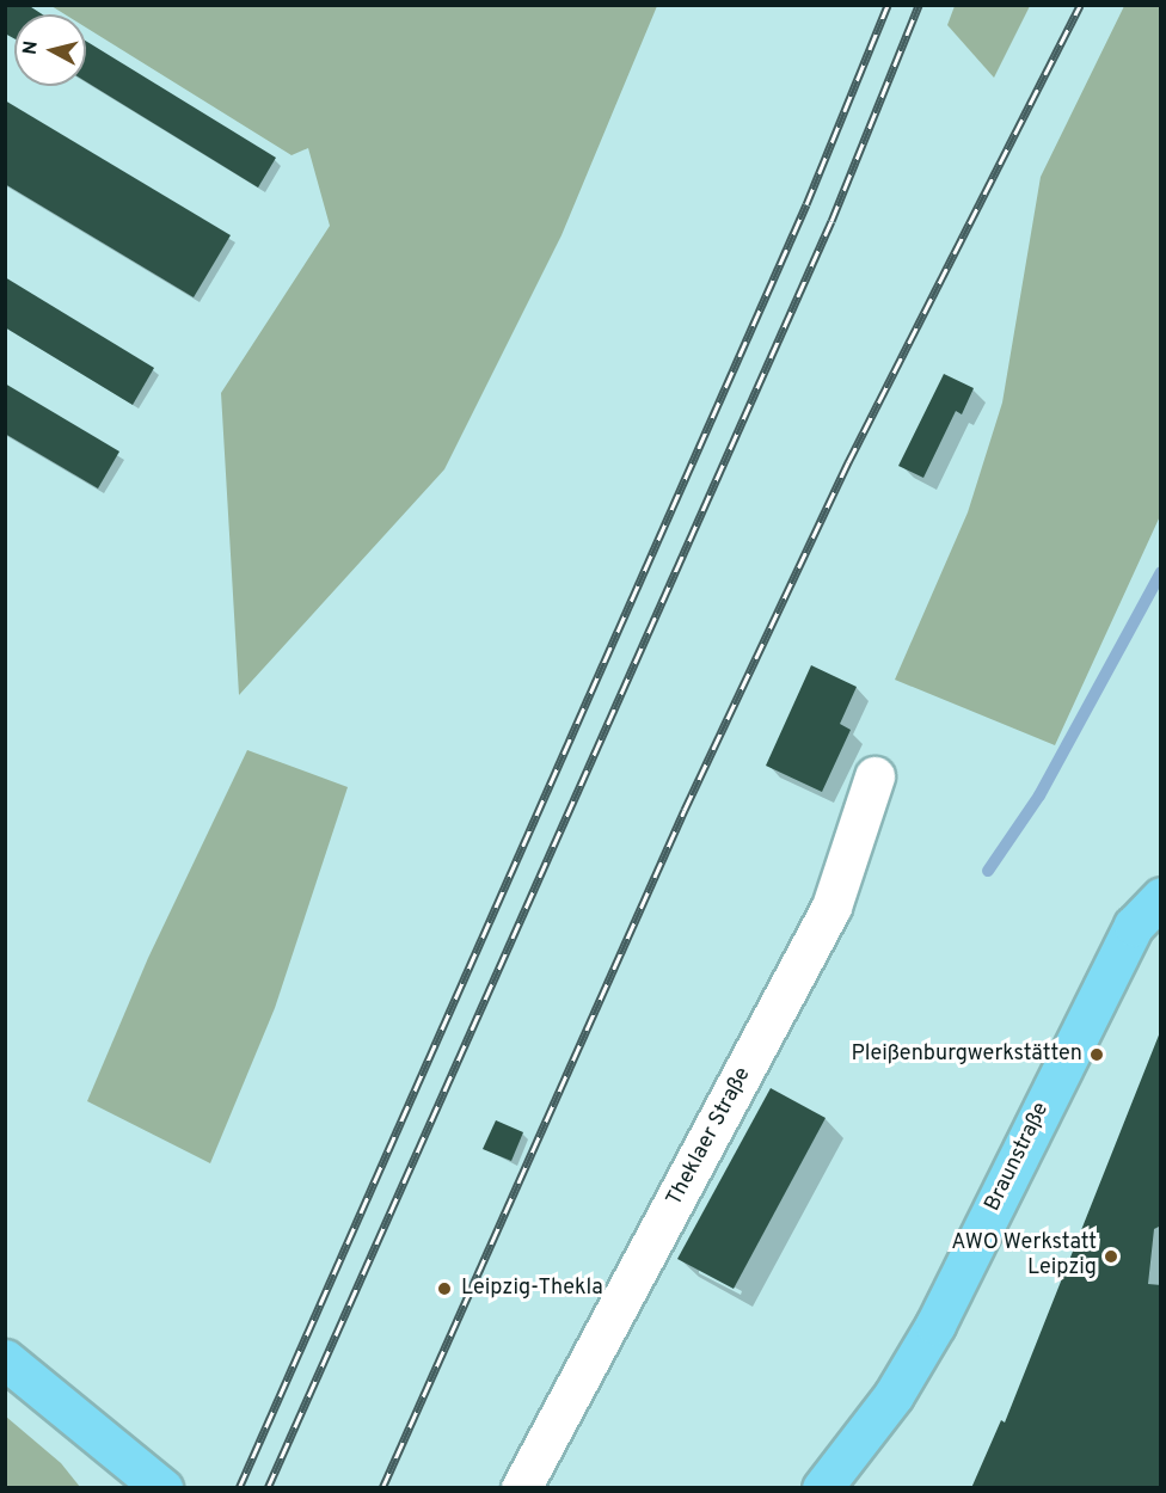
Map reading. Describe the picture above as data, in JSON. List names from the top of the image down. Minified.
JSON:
{"streets":{"main road":["Braunstraße"],"street":["Theklaer Straße"]},"places":["Pleißenburgwerkstätten","AWO Werkstatt Leipzig","Leipzig-Thekla"],"north":"left"}
